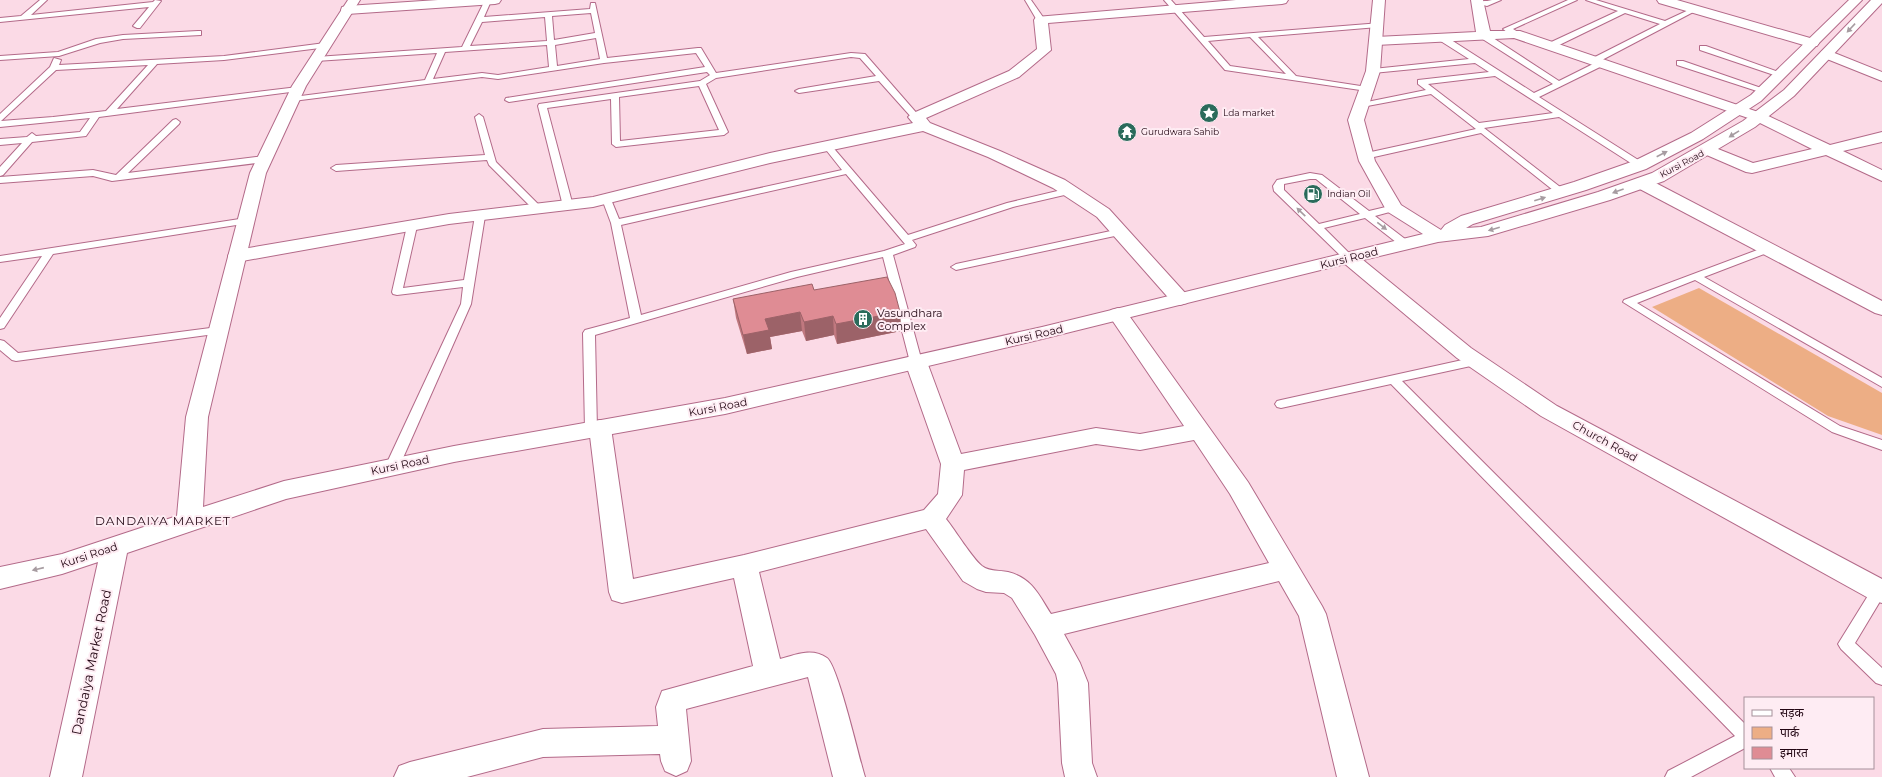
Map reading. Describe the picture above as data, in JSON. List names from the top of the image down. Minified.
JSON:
{"streets":{"street":["Kursi Road","Church Road","Dandaiya Market Road"]},"crossings":[["Kursi Road","Church Road"],["Kursi Road","Dandaiya Market Road"]],"districts":["DANDAIYA MARKET"],"places":{"place":["Lda market"],"temple":["Gurudwara Sahib"],"fuel station":["Indian Oil"],"building":["Vasundhara Complex"]},"legend":["सड़क","पार्क","इमारत"]}
